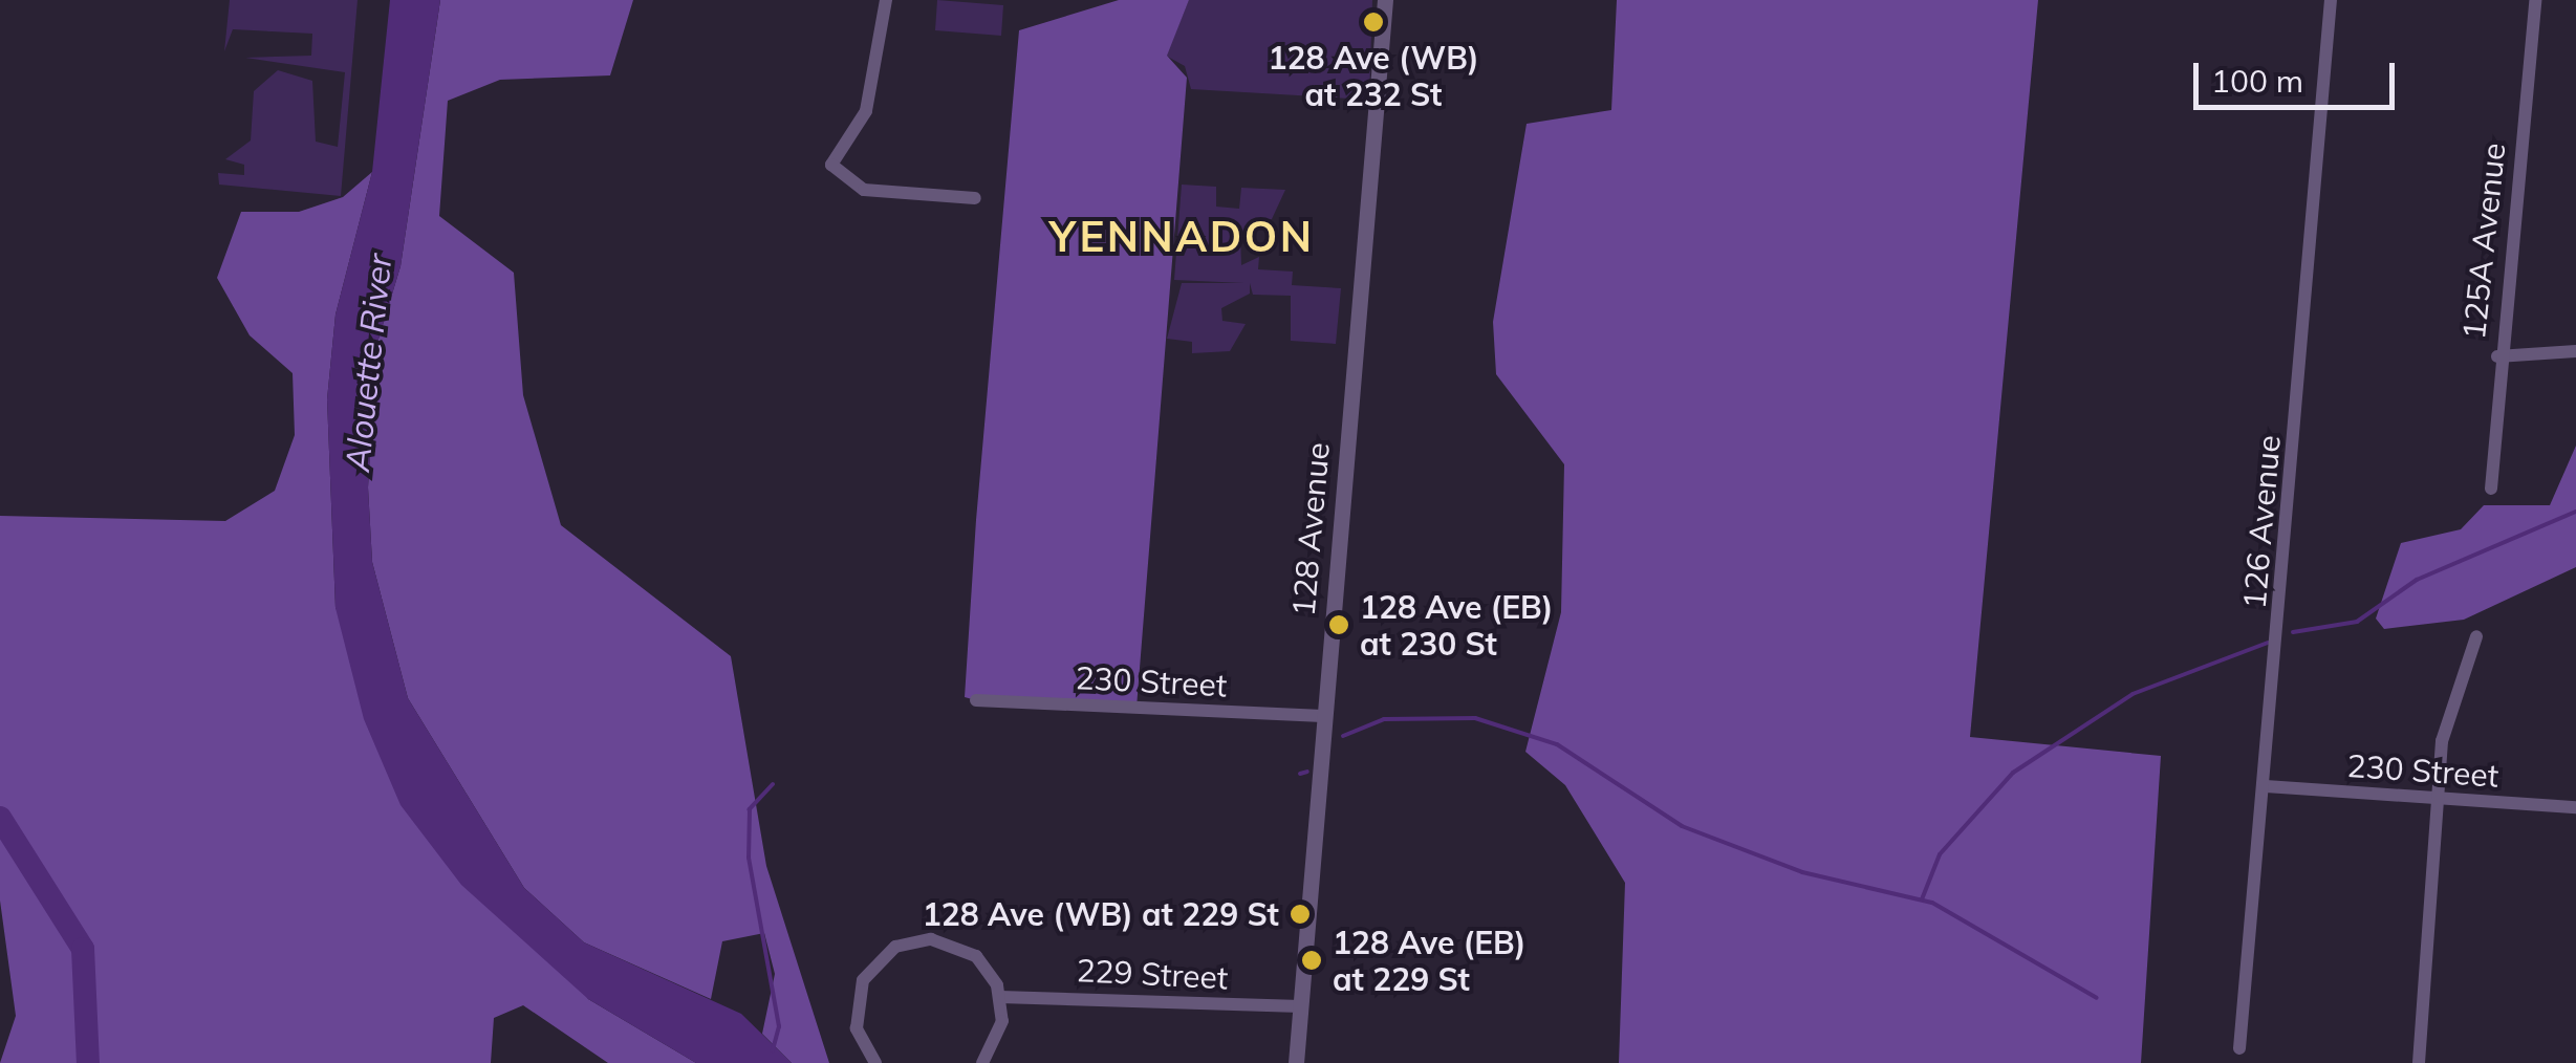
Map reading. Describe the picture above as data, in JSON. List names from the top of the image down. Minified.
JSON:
{"streets":{"street":["125A Avenue","126 Avenue","128 Avenue","230 Street","229 Street"]},"crossings":[["126 Avenue","230 Street"],["128 Avenue","230 Street"],["128 Avenue","229 Street"]],"districts":["YENNADON"],"water":["Alouette River"],"places":["128 Ave (WB) at 232 St","128 Ave (EB) at 230 St","128 Ave (WB) at 229 St","128 Ave (EB) at 229 St"],"scale_bar":"100 m"}
